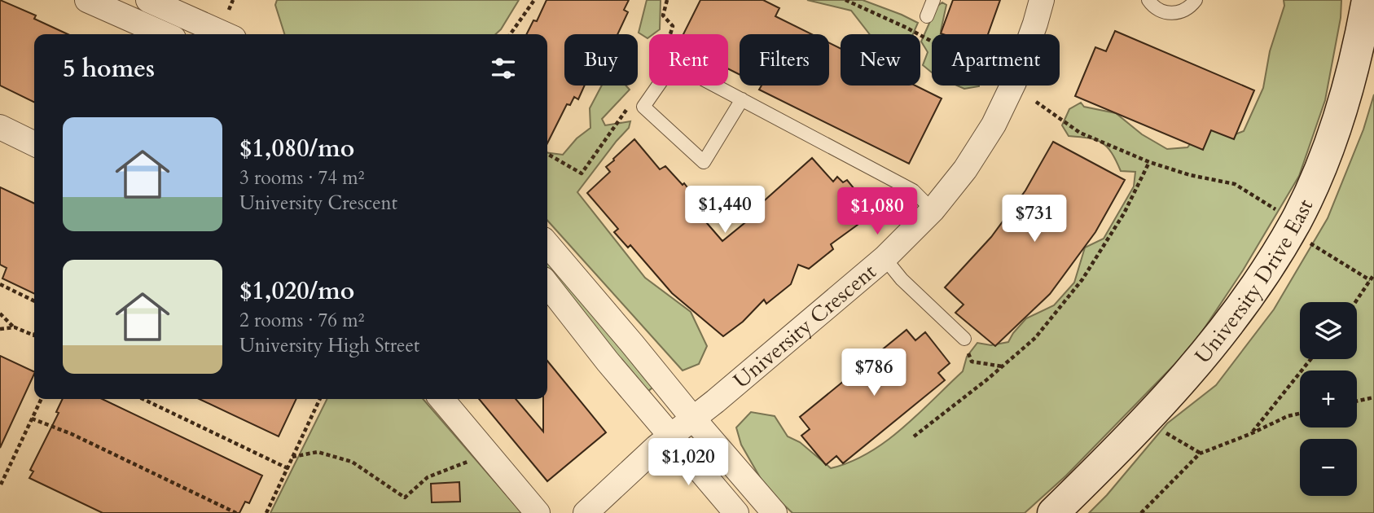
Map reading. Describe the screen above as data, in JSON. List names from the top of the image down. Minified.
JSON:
{"streets":{"street":["University Drive East","University Crescent"]},"page":{"chip":["Buy","Rent","Filters","New","Apartment"],"heading":"5 homes","list":[{"name":"$1,080/mo","note":"3 rooms · 74 m² · University Crescent"},{"name":"$1,020/mo","note":"2 rooms · 76 m² · University High Street"}],"price":["$1,440","$1,080","$731","$786","$1,020"],"map_buttons":["+","−"]}}
